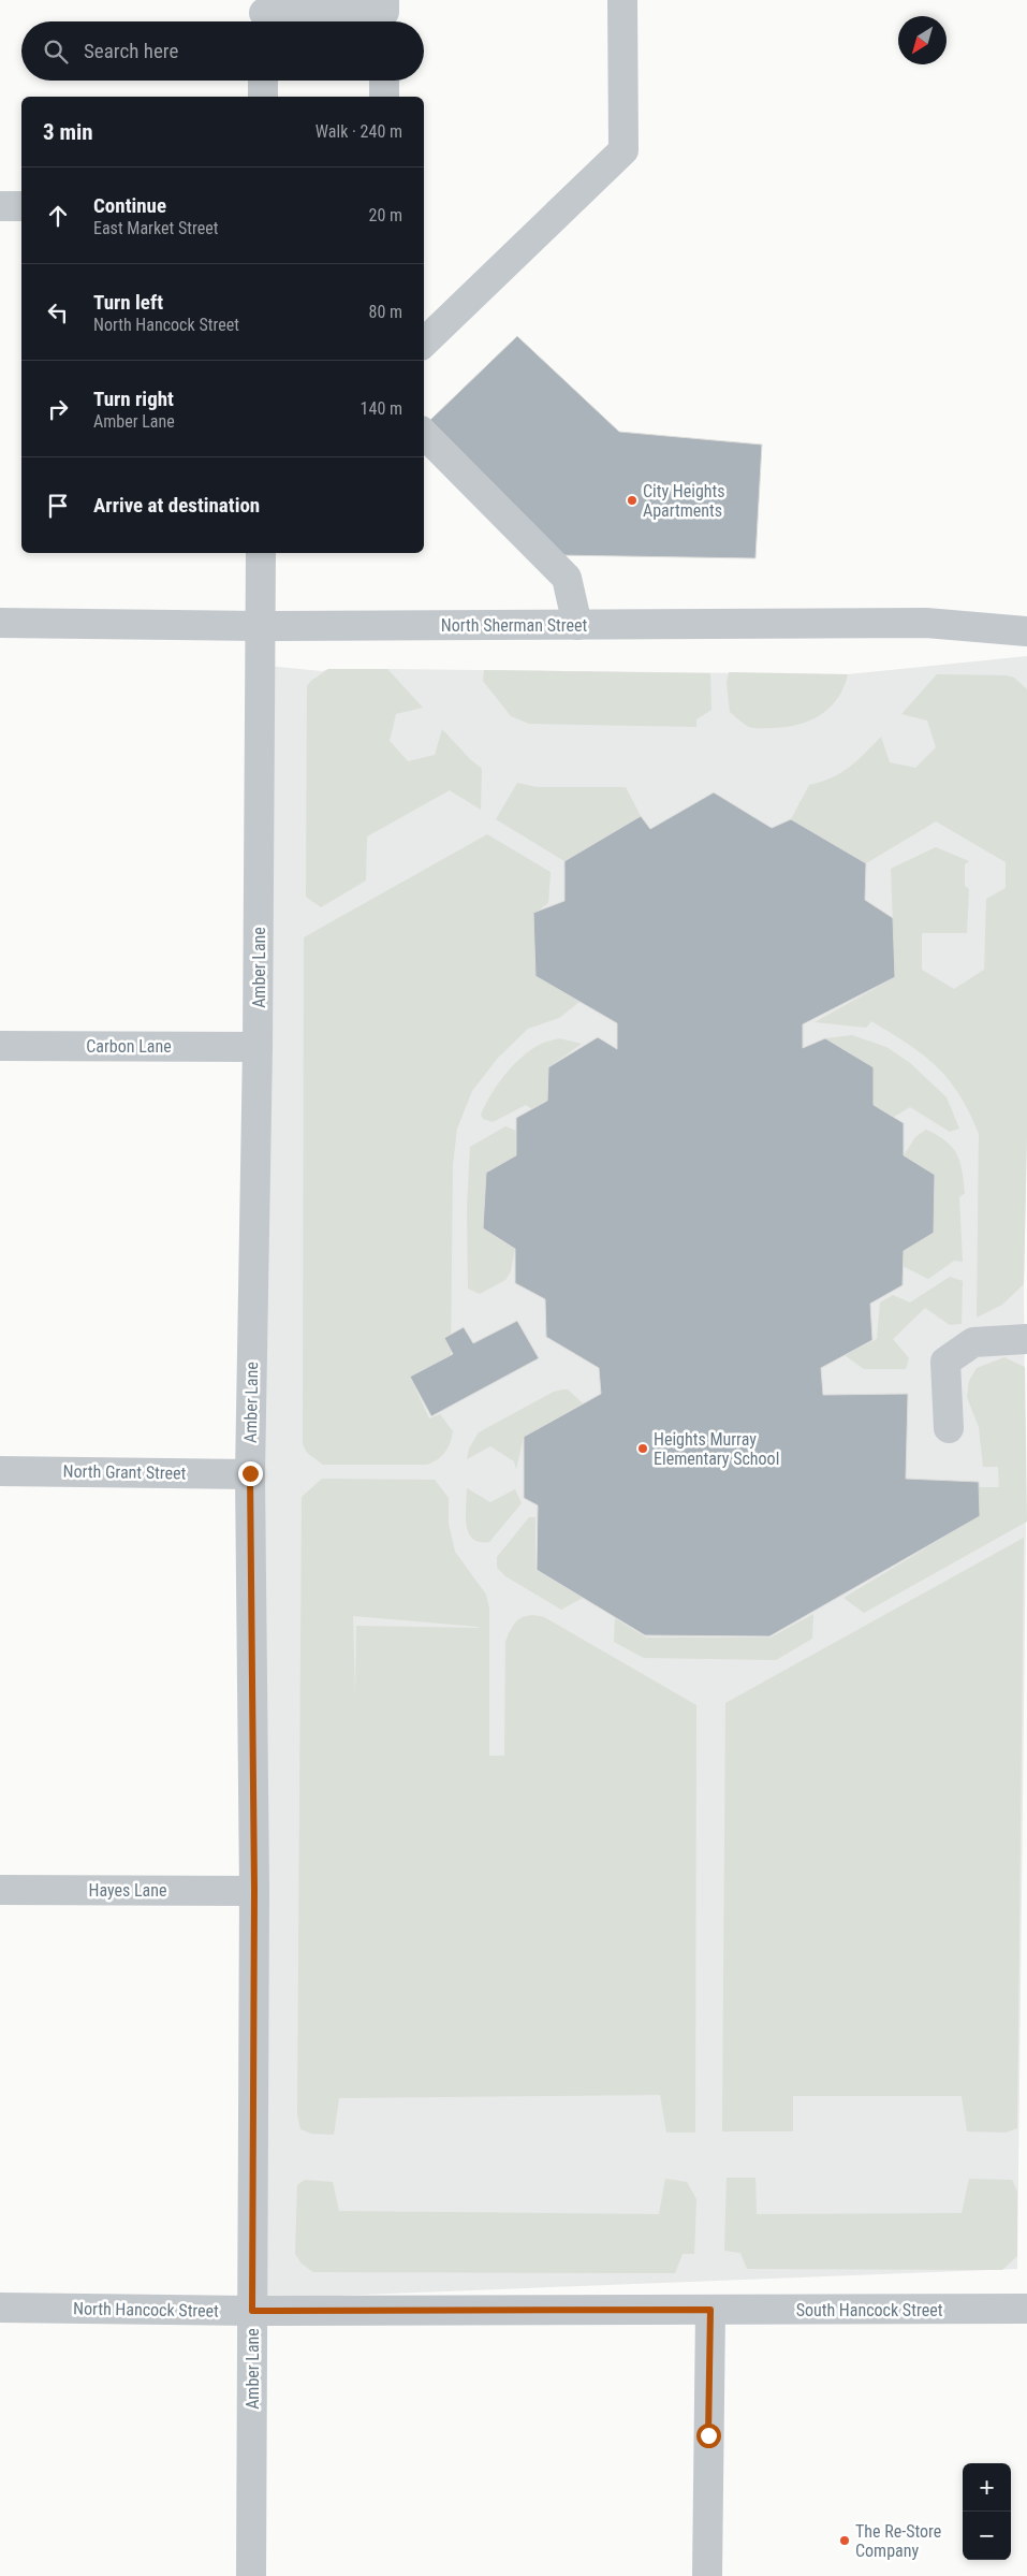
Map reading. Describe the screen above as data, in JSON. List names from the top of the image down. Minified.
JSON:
{"streets":{"street":["North Sherman Street","Amber Lane","Carbon Lane","North Grant Street","Hayes Lane","North Hancock Street","South Hancock Street"]},"crossings":[["North Sherman Street","Amber Lane"],["Amber Lane","Carbon Lane"],["Amber Lane","North Grant Street"],["Amber Lane","Hayes Lane"],["Amber Lane","North Hancock Street"],["North Hancock Street","South Hancock Street"]],"places":["City Heights Apartments","Heights Murray Elementary School","The Re-Store Company"],"north":"bottom left","page":{"search":"Search here","heading":["3 min","Walk · 240 m"],"list":[["Continue","East Market Street","20 m"],["Turn left","North Hancock Street","80 m"],["Turn right","Amber Lane","140 m"],"Arrive at destination"],"map_buttons":["+","−"]}}
